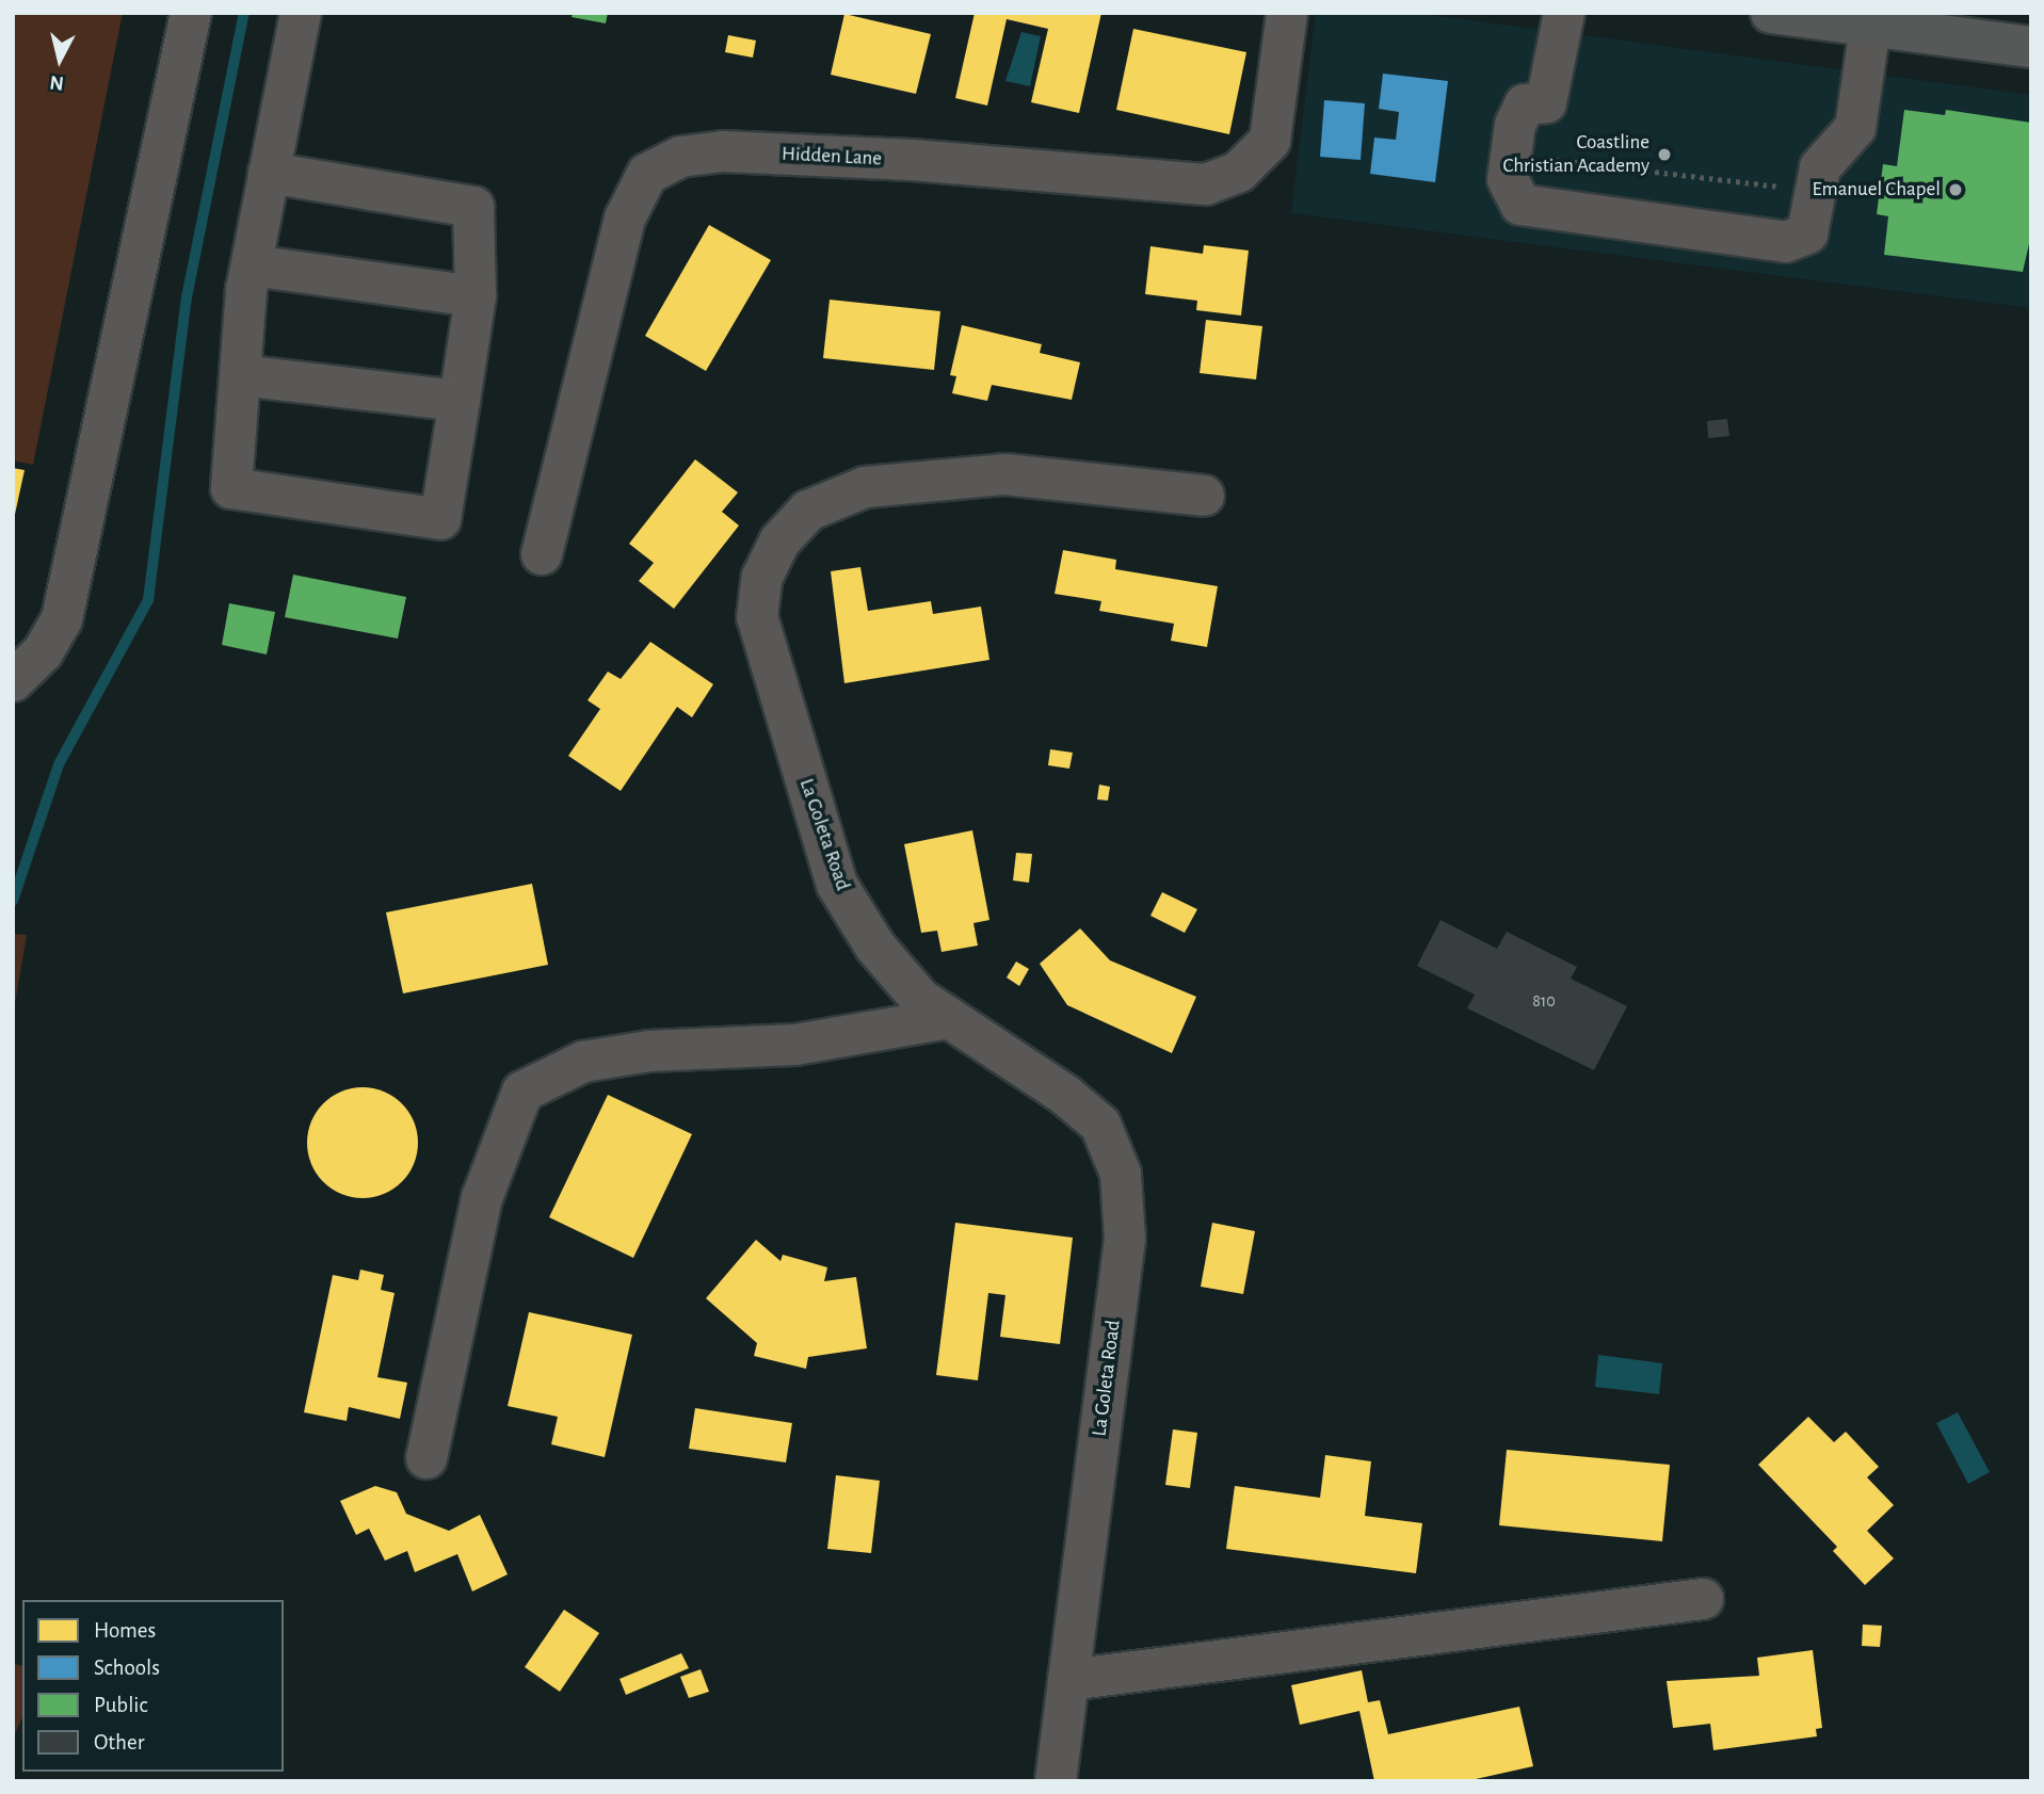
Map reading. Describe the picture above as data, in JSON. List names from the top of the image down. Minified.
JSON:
{"streets":{"street":["Hidden Lane","La Goleta Road"]},"places":["Coastline Christian Academy","Emanuel Chapel"],"house_numbers":["810"],"legend":["Homes","Schools","Public","Other"],"north":"bottom"}
